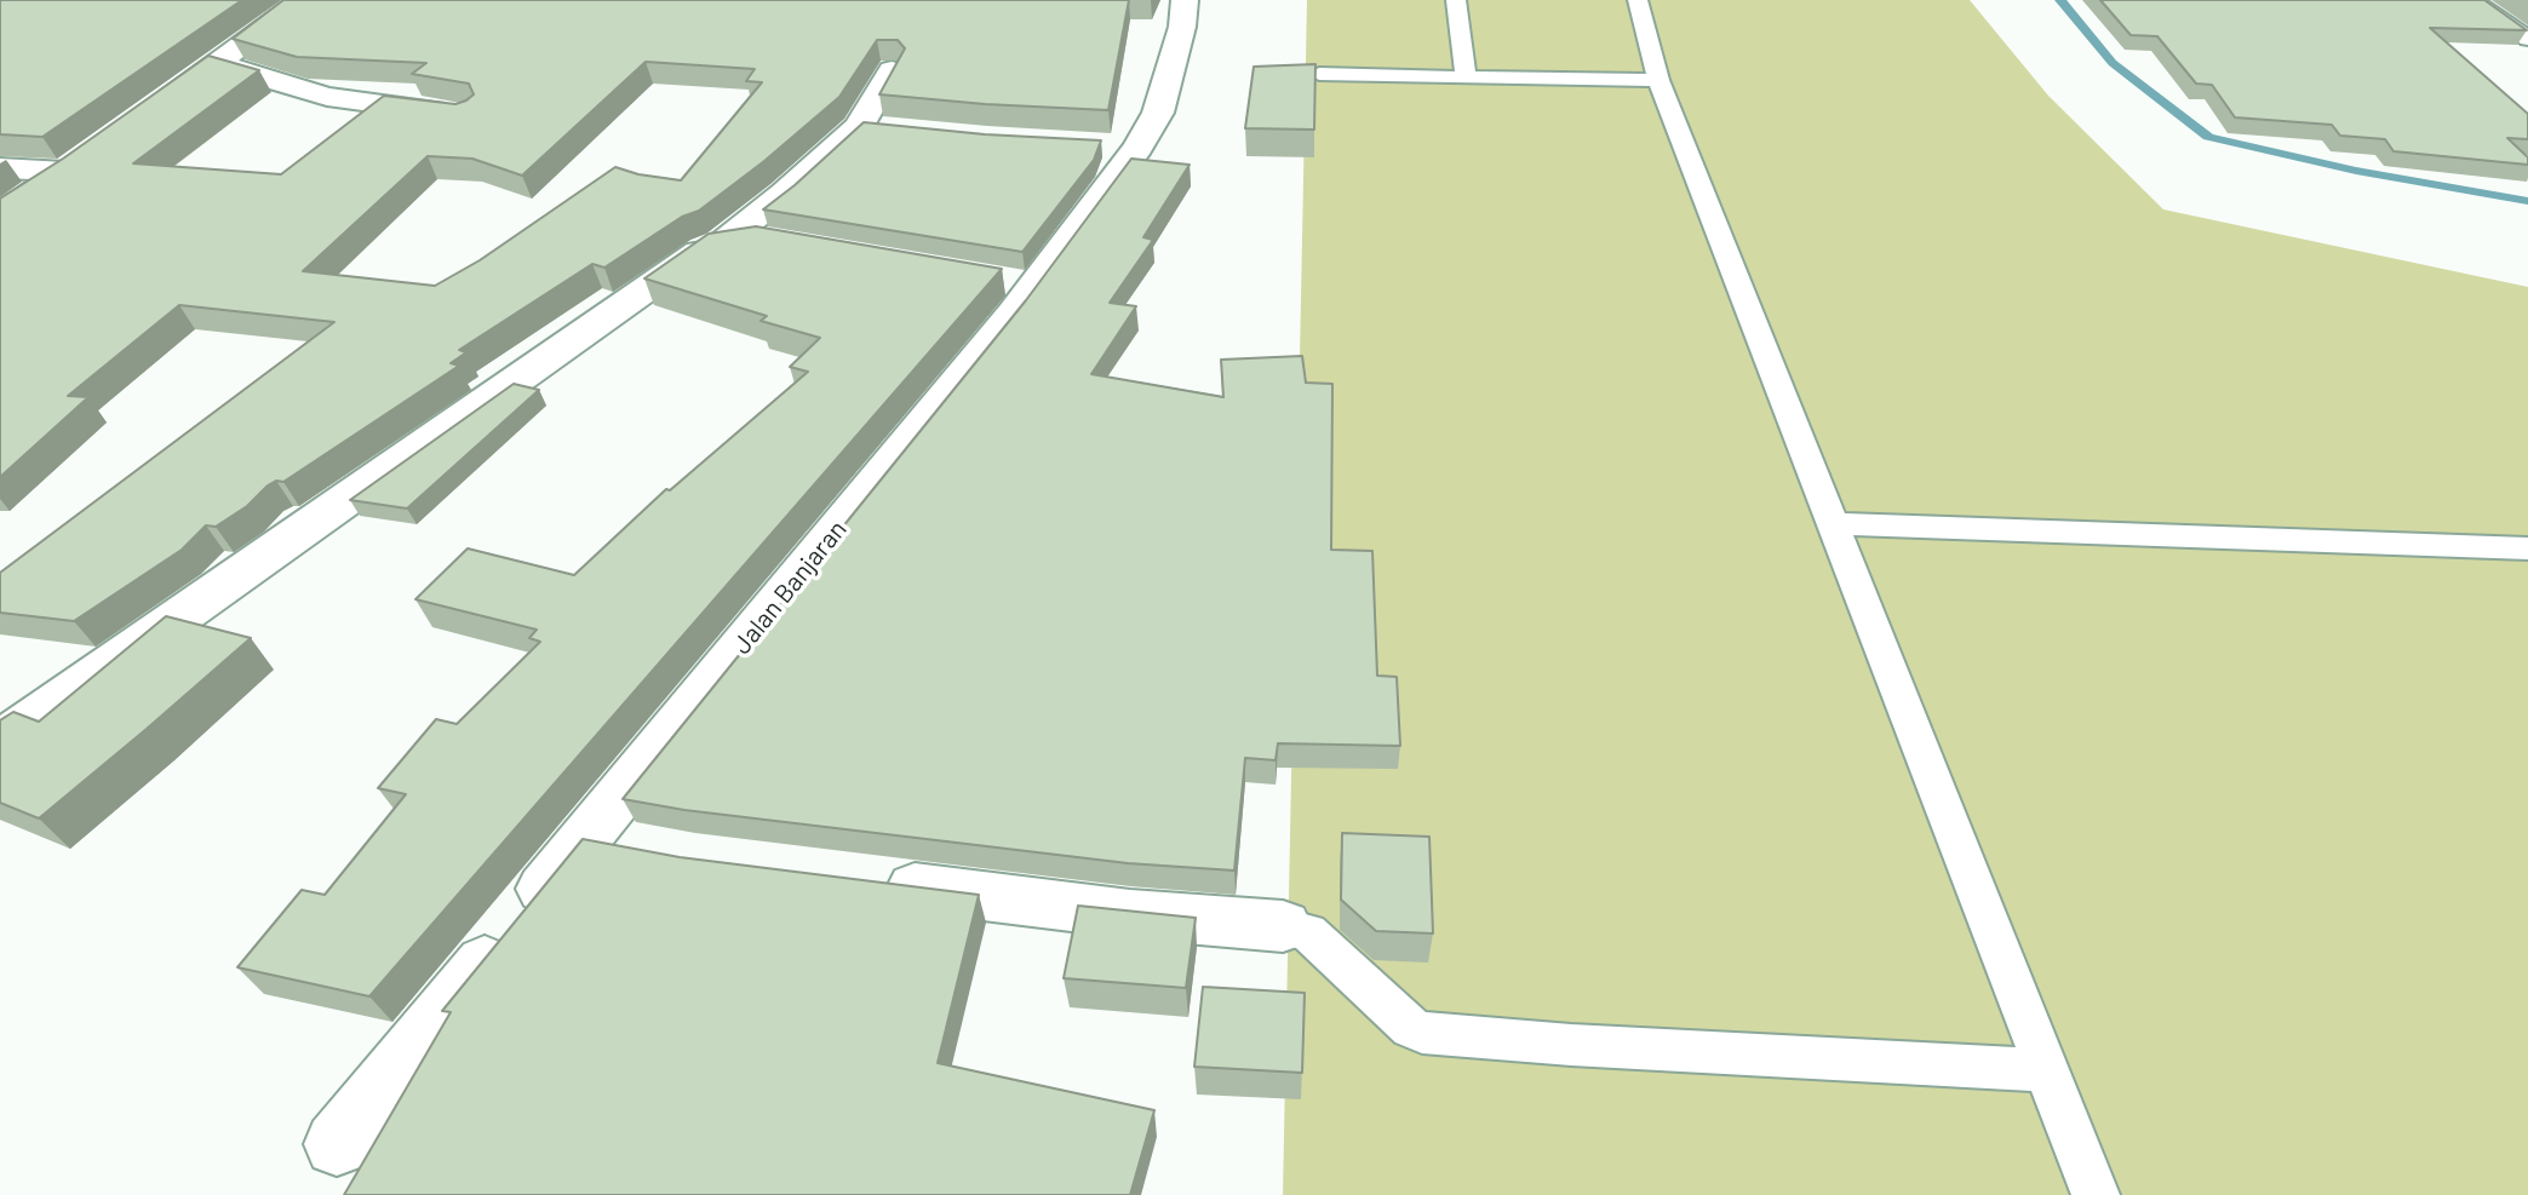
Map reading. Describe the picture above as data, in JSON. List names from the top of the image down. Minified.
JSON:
{"streets":{"street":["Jalan Banjaran"]}}
